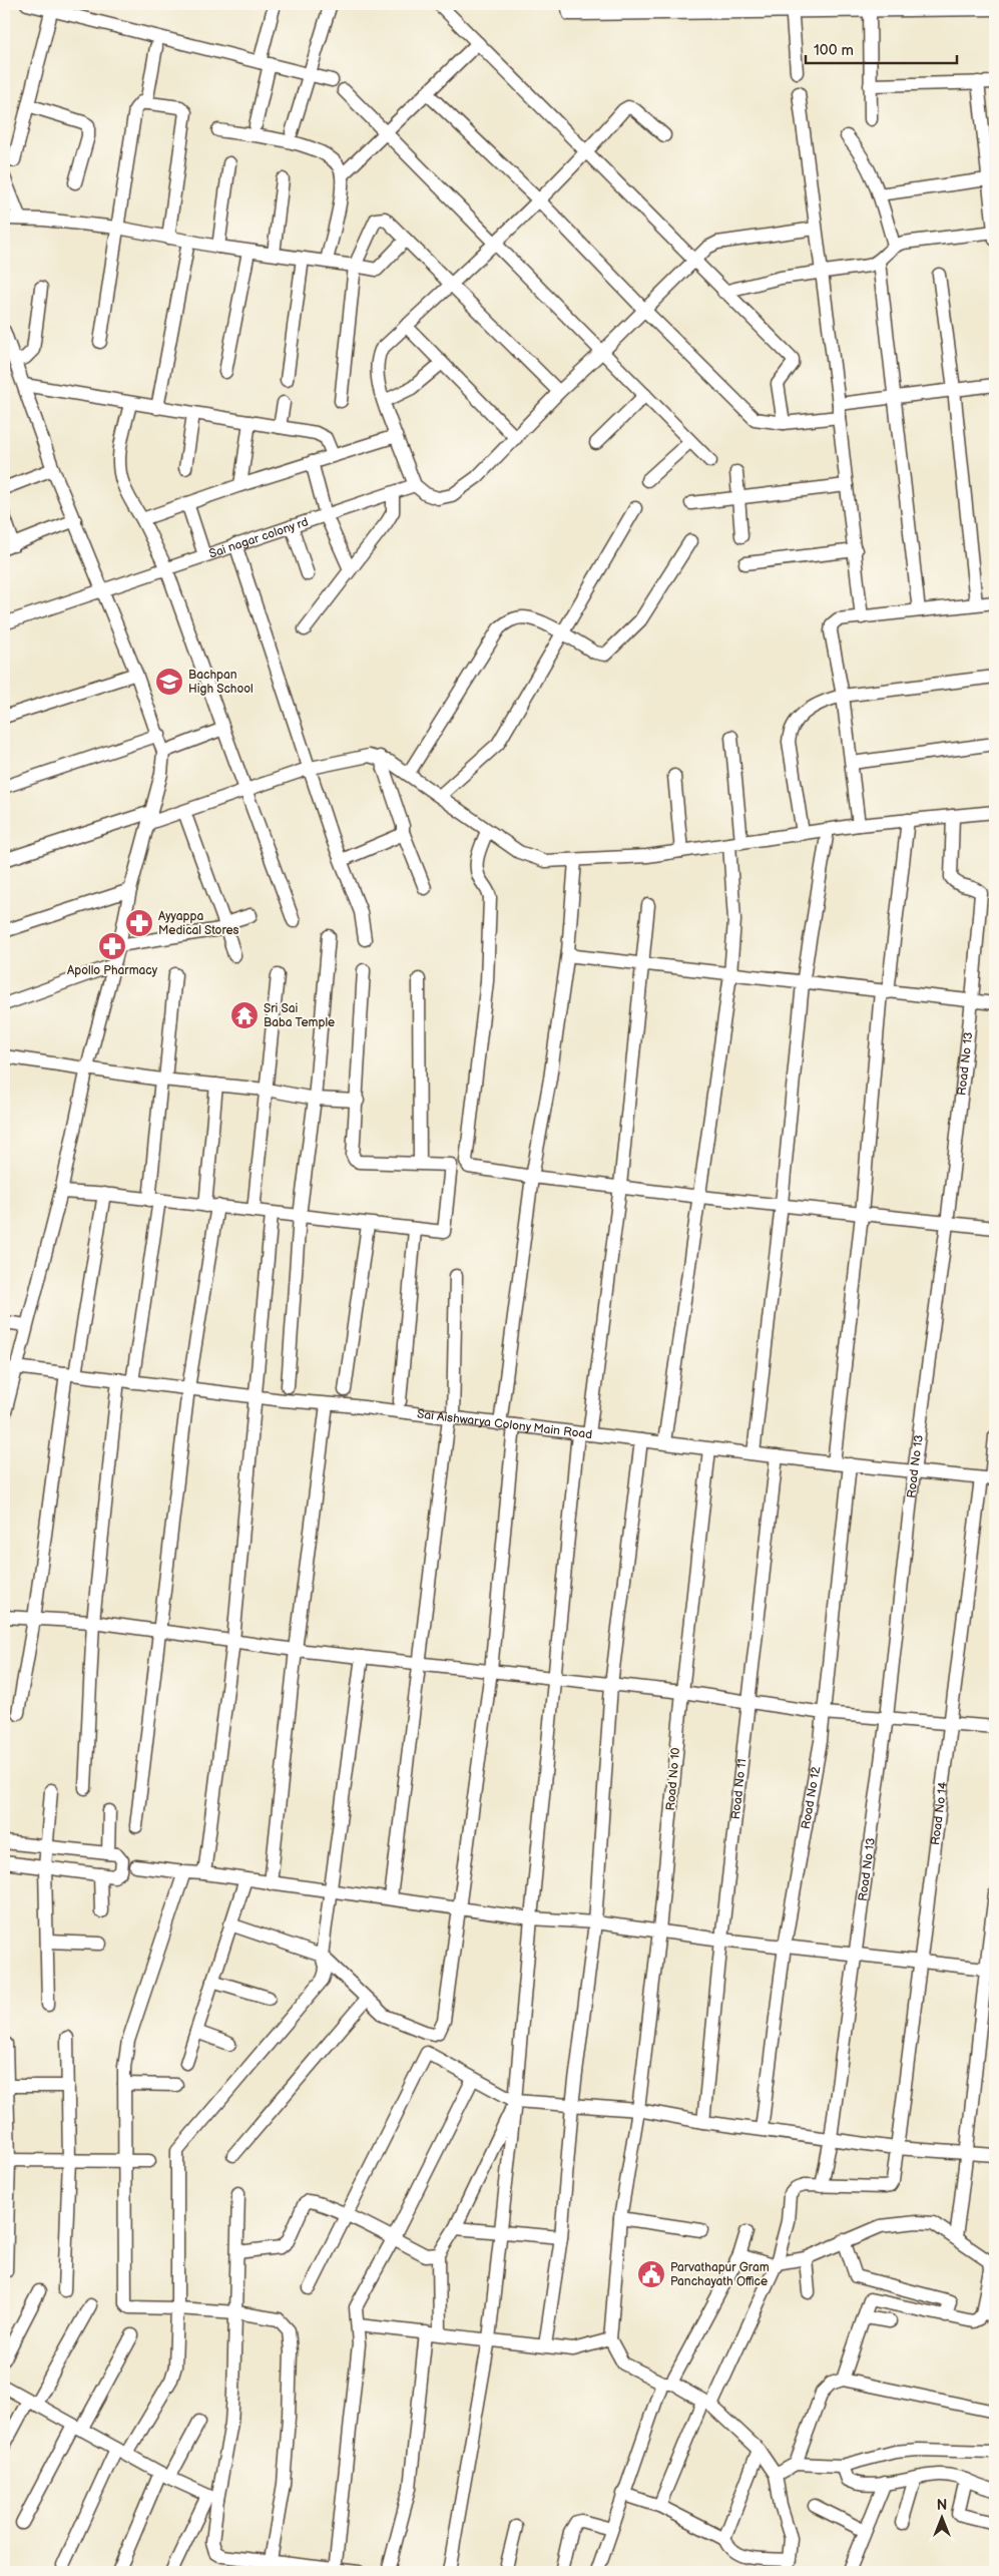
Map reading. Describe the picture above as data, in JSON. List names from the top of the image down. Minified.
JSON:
{"streets":{"street":["Sai nagar colony rd","Road No 13","Sai Aishwarya Colony Main Road","Road No 10","Road No 11","Road No 12","Road No 14"]},"crossings":[["Road No 13","Sai Aishwarya Colony Main Road"],["Road No 13","Road No 14"],["Sai Aishwarya Colony Main Road","Road No 10"],["Sai Aishwarya Colony Main Road","Road No 11"],["Sai Aishwarya Colony Main Road","Road No 12"],["Sai Aishwarya Colony Main Road","Road No 14"]],"places":{"school or university":["Bachpan High School"],"pharmacy":["Ayyappa Medical Stores","Apollo Pharmacy"],"temple":["Sri Sai Baba Temple"],"public building":["Parvathapur Gram Panchayath Office"]},"scale_bar":"100 m","north":"top"}
